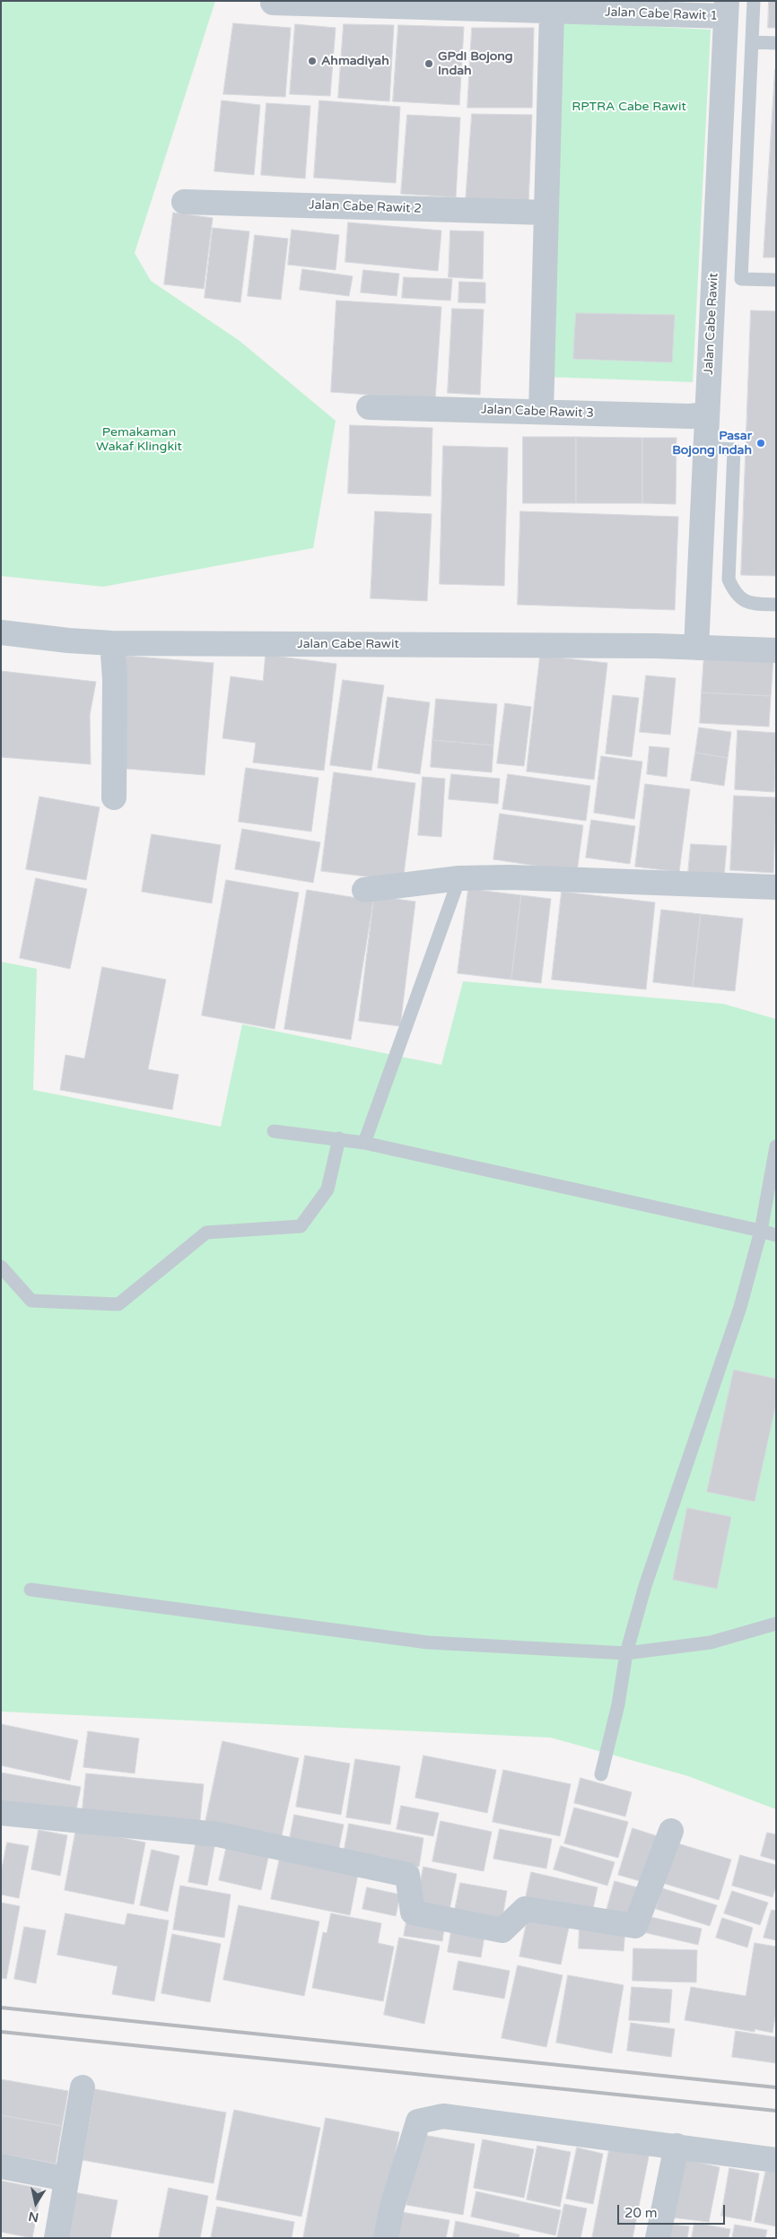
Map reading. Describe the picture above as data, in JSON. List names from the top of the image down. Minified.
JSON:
{"streets":{"street":["Jalan Cabe Rawit 1","Jalan Cabe Rawit 2","Jalan Cabe Rawit","Jalan Cabe Rawit 3"]},"crossings":[["Jalan Cabe Rawit 1","Jalan Cabe Rawit"],["Jalan Cabe Rawit","Jalan Cabe Rawit 3"]],"parks":["RPTRA Cabe Rawit","Pemakaman Wakaf Klingkit"],"places":["Ahmadiyah","GPdI Bojong Indah","Pasar Bojong Indah"],"scale_bar":"20 m","north":"bottom"}
